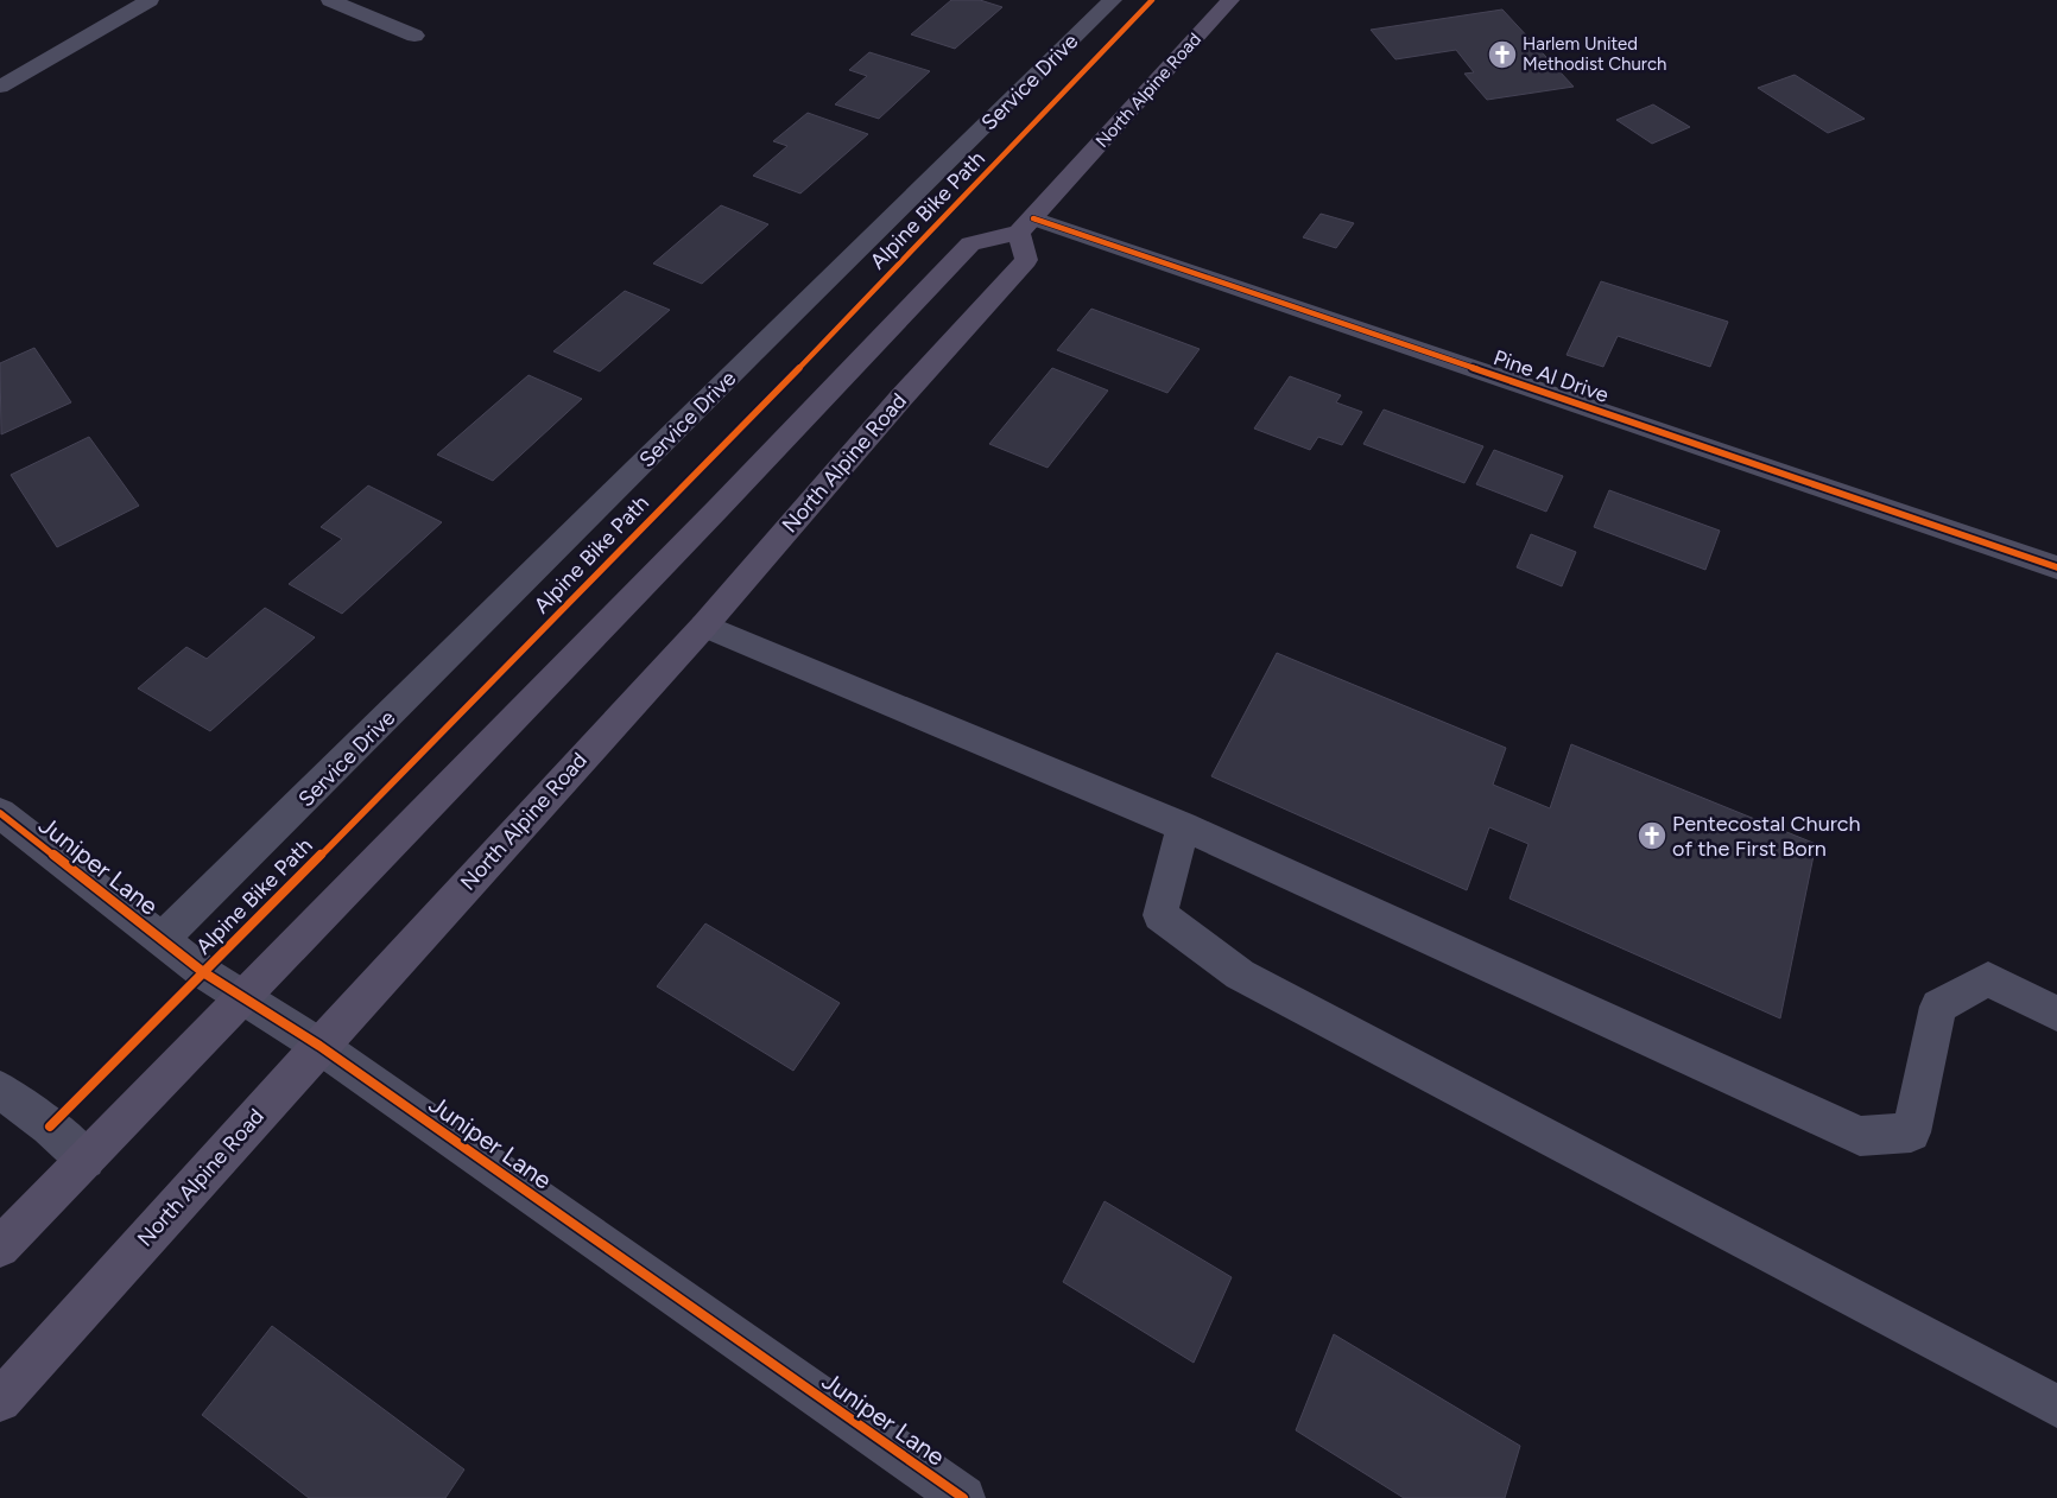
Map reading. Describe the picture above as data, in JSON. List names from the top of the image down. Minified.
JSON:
{"streets":{"main road":["North Alpine Road"],"street":["Service Drive","Pine Al Drive","Juniper Lane"],"cycle path":["Alpine Bike Path"]},"crossings":[["Service Drive","Juniper Lane"],["North Alpine Road","Pine Al Drive"],["North Alpine Road","Juniper Lane"]],"places":{"church":["Harlem United Methodist Church","Pentecostal Church of the First Born"]}}
